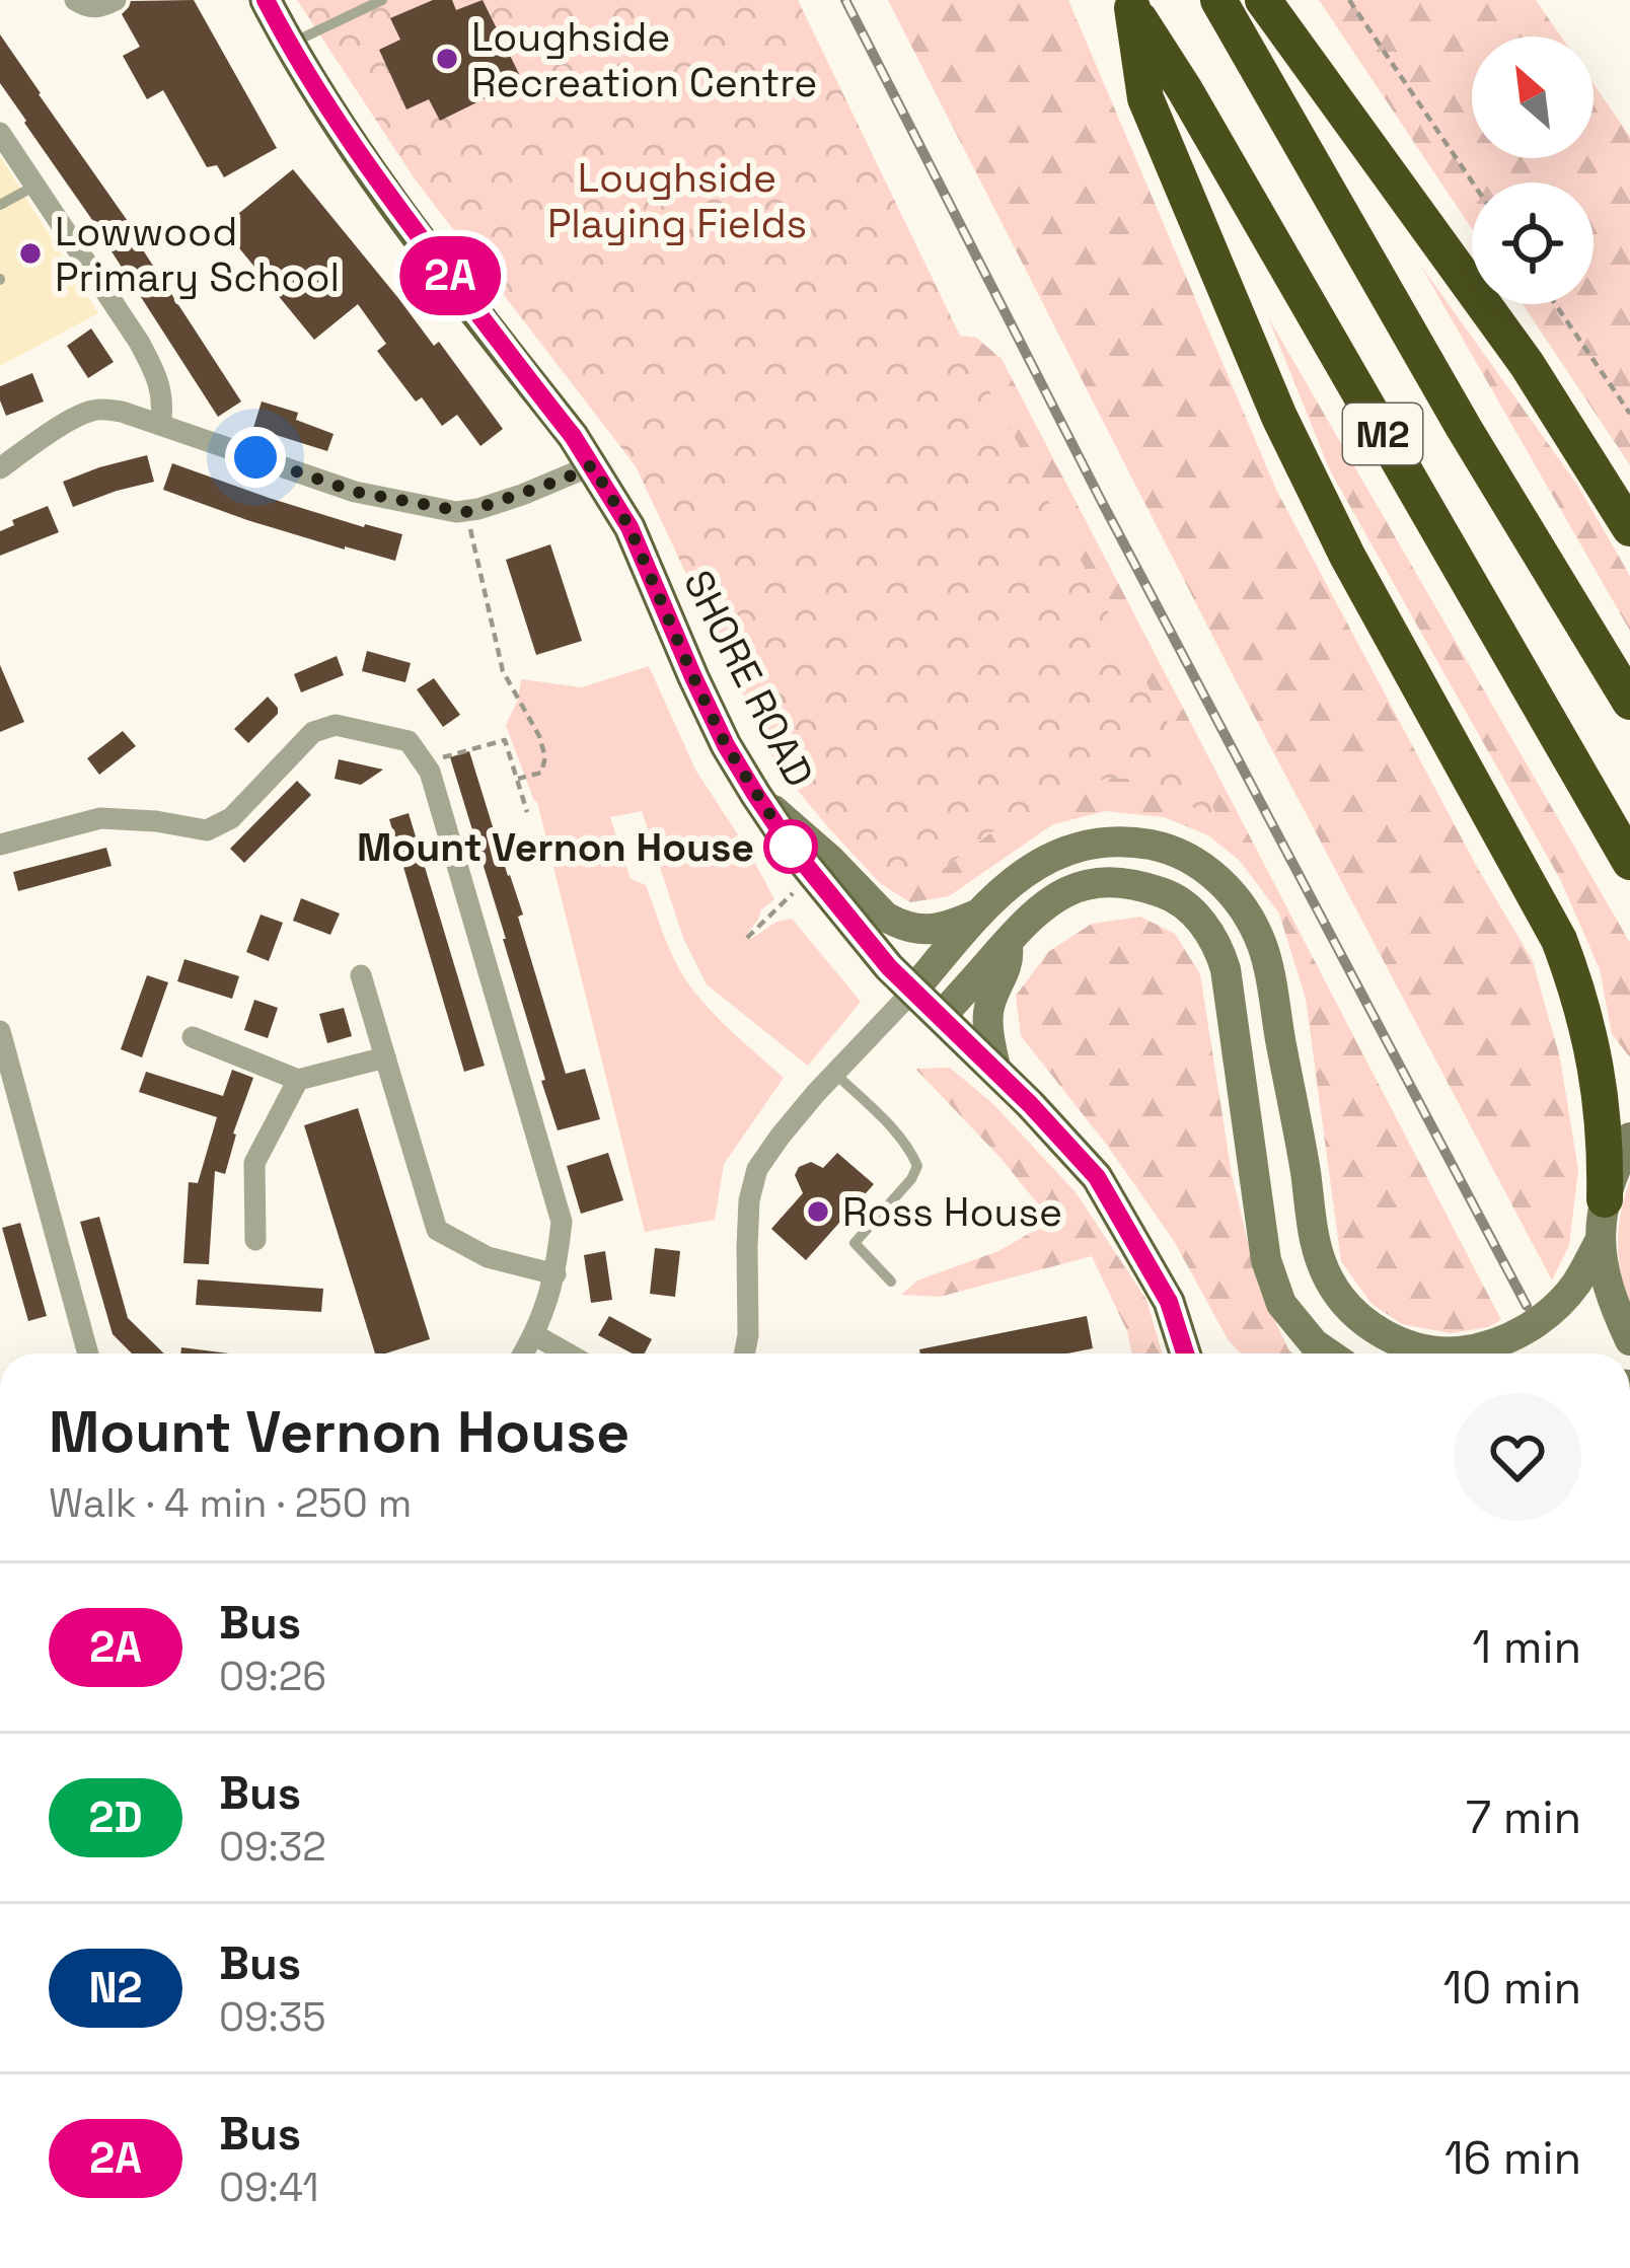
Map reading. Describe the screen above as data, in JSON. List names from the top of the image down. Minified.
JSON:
{"streets":{"highway":["M2"],"main road":["SHORE ROAD"]},"parks":["Loughside Playing Fields"],"places":["Loughside Recreation Centre","Lowwood Primary School","Mount Vernon House","Ross House"],"lines":["bus line 2A"],"north":"top left","page":{"on_map":"2A","heading":["Mount Vernon House","Walk · 4 min · 250 m"],"list":[{"mark":"2A","name":"Bus","note":"09:26","value":"1 min"},{"mark":"2D","name":"Bus","note":"09:32","value":"7 min"},{"mark":"N2","name":"Bus","note":"09:35","value":"10 min"},{"mark":"2A","name":"Bus","note":"09:41","value":"16 min"}]}}
